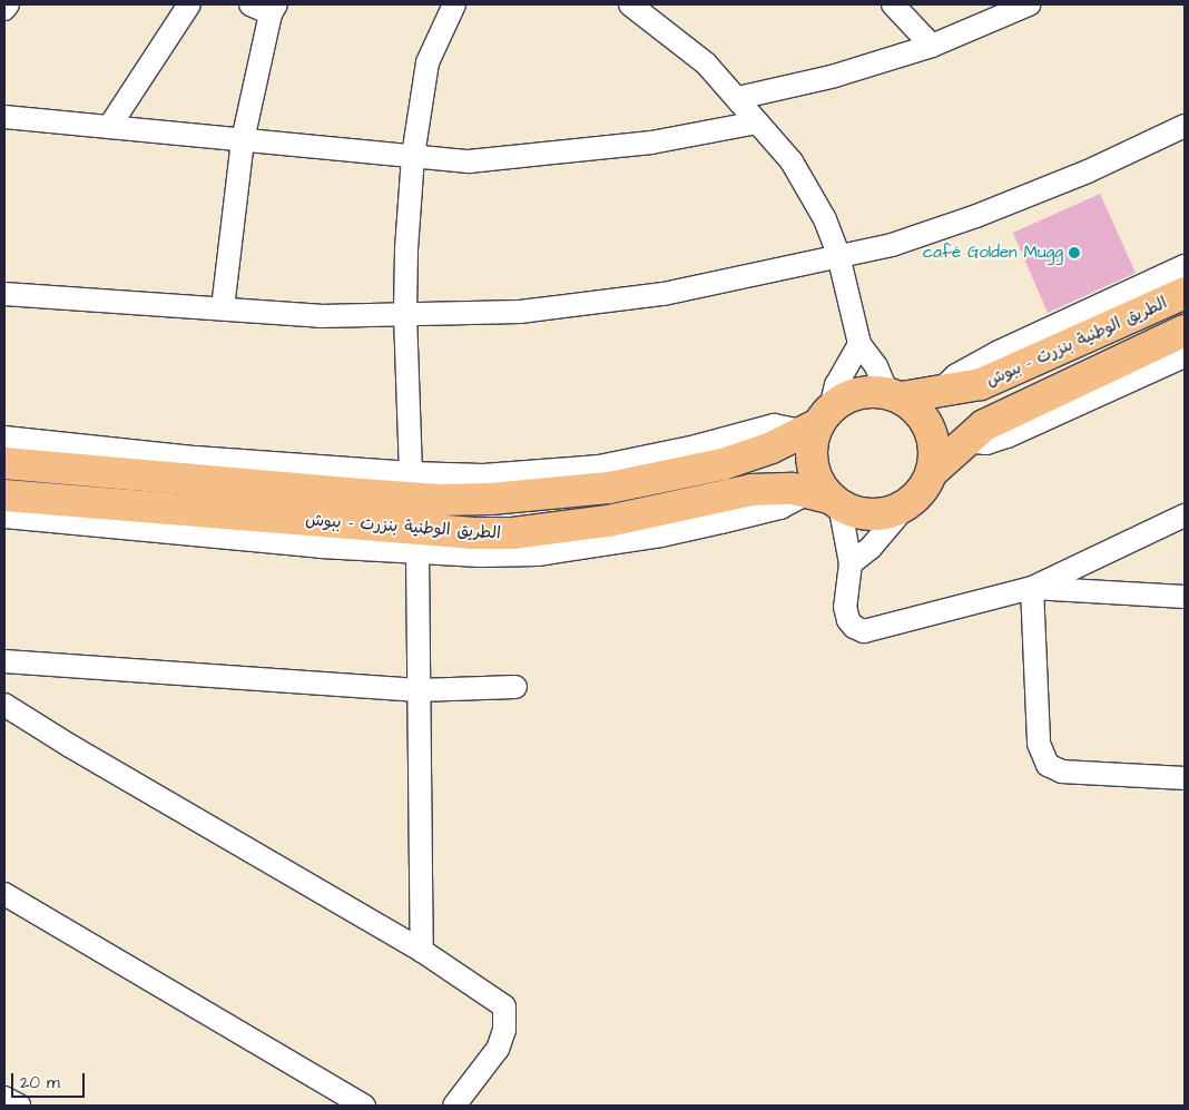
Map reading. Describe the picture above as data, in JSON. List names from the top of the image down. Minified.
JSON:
{"streets":{"main road":["الطريق الوطنية بنزرت - ببوش"]},"places":["café Golden Mugg"],"scale_bar":"20 m"}
